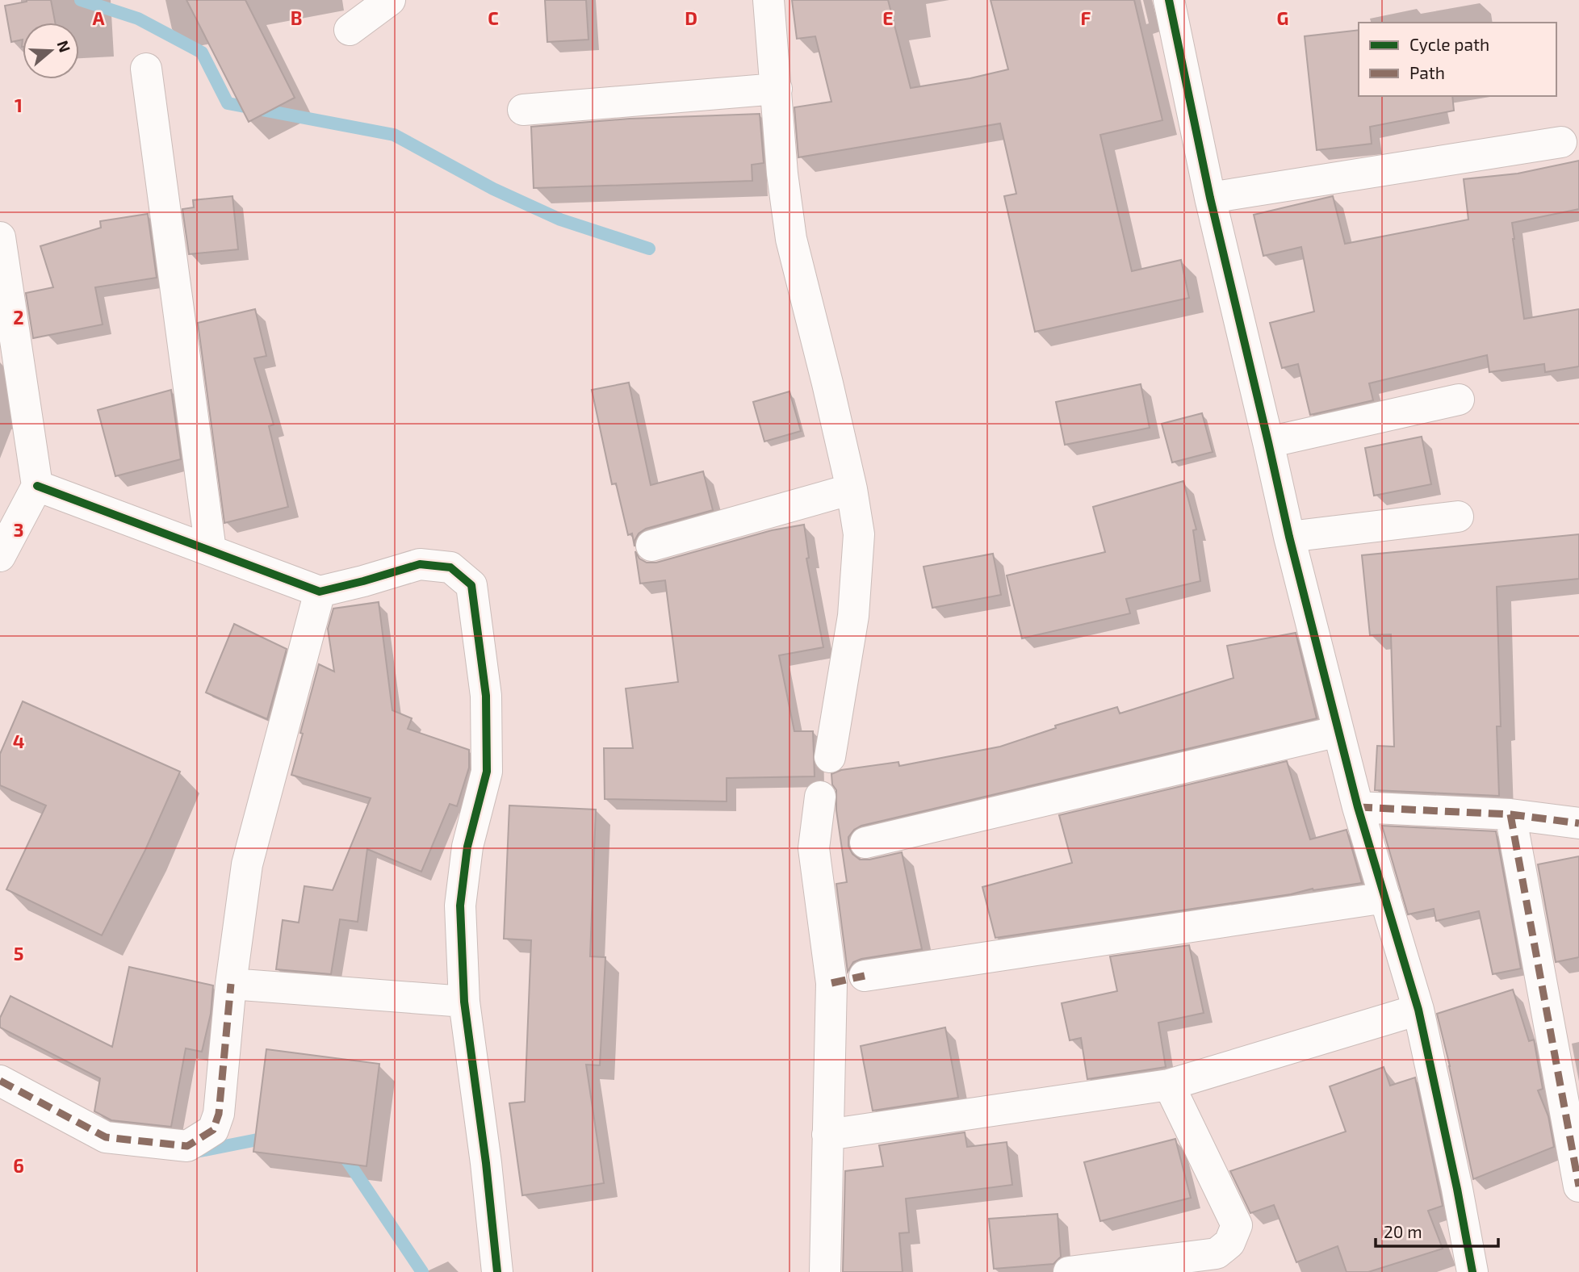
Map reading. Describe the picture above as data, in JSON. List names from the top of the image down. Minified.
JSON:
{"legend":["Cycle path","Path"],"scale_bar":"20 m","north":"right","grid":{"columns":["A","B","C","D","E","F","G"],"rows":["1","2","3","4","5","6"]}}
